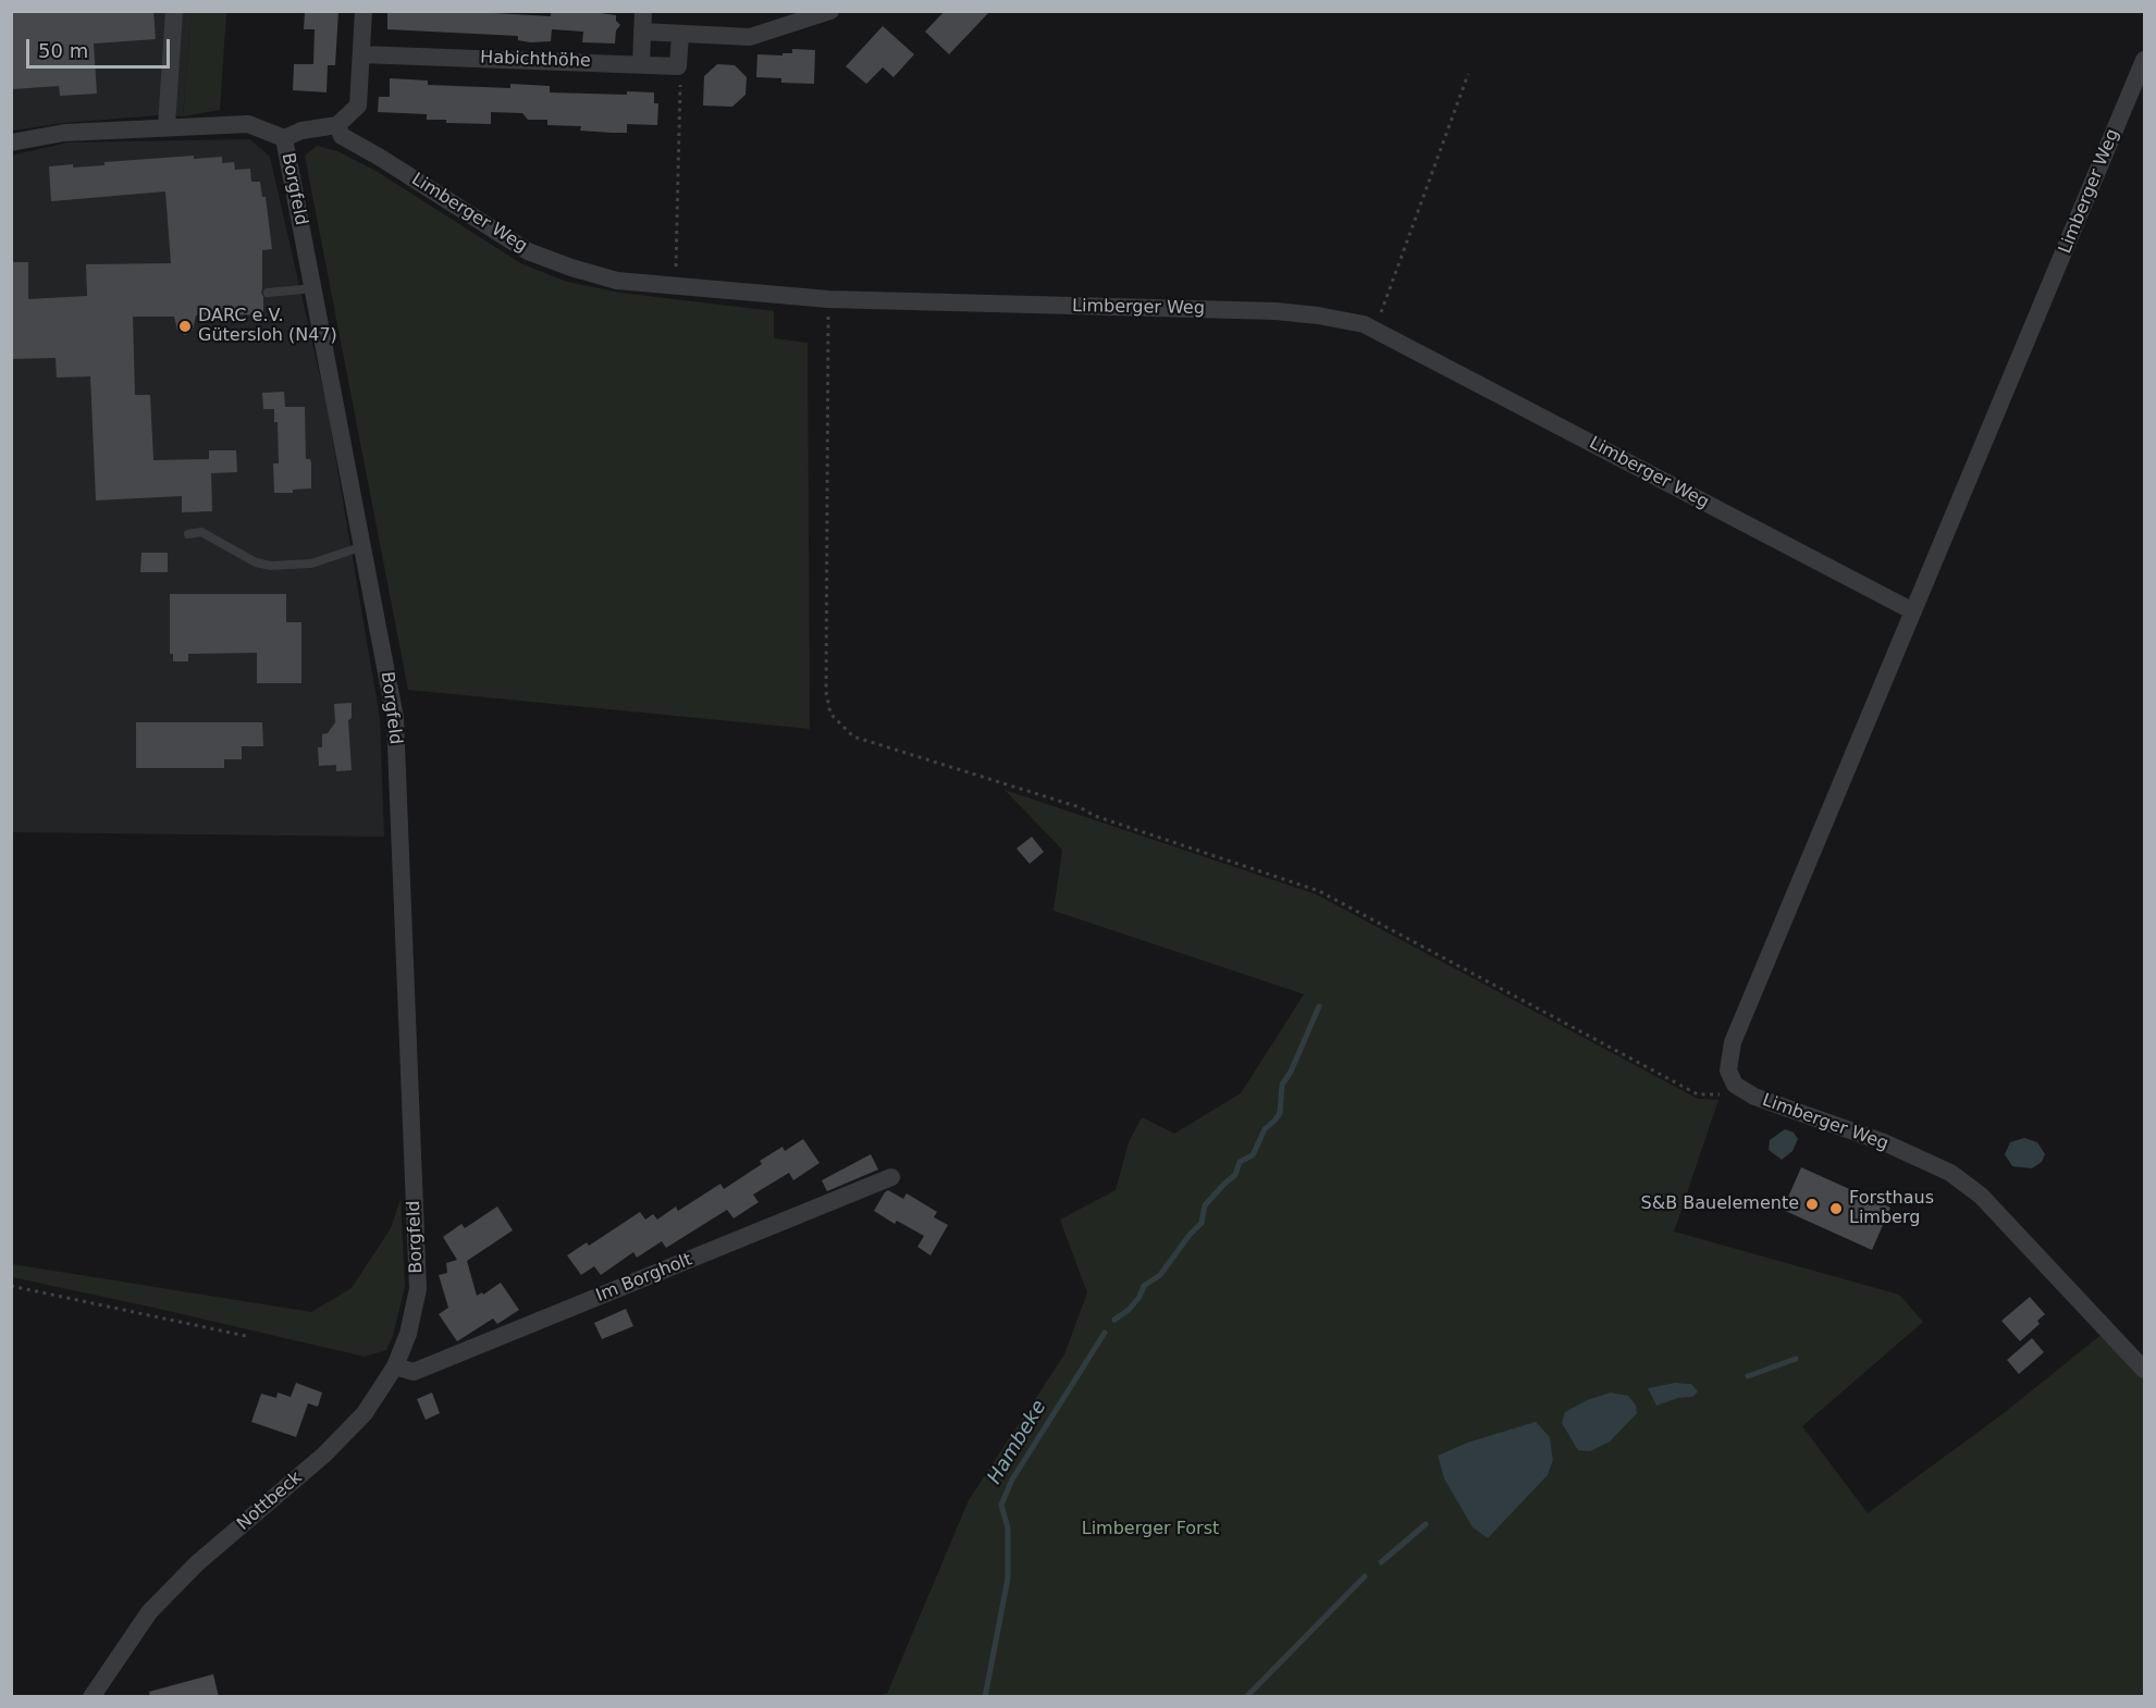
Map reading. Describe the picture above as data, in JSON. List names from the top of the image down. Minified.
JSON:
{"streets":{"street":["Habichthöhe","Borgfeld","Limberger Weg","Im Borgholt","Nottbeck"]},"crossings":[["Borgfeld","Limberger Weg"],["Borgfeld","Nottbeck"],["Im Borgholt","Nottbeck"]],"water":["Hambeke"],"parks":["Limberger Forst"],"places":["DARC e.V. Gütersloh (N47)","S&B Bauelemente","Forsthaus Limberg"],"scale_bar":"50 m"}
